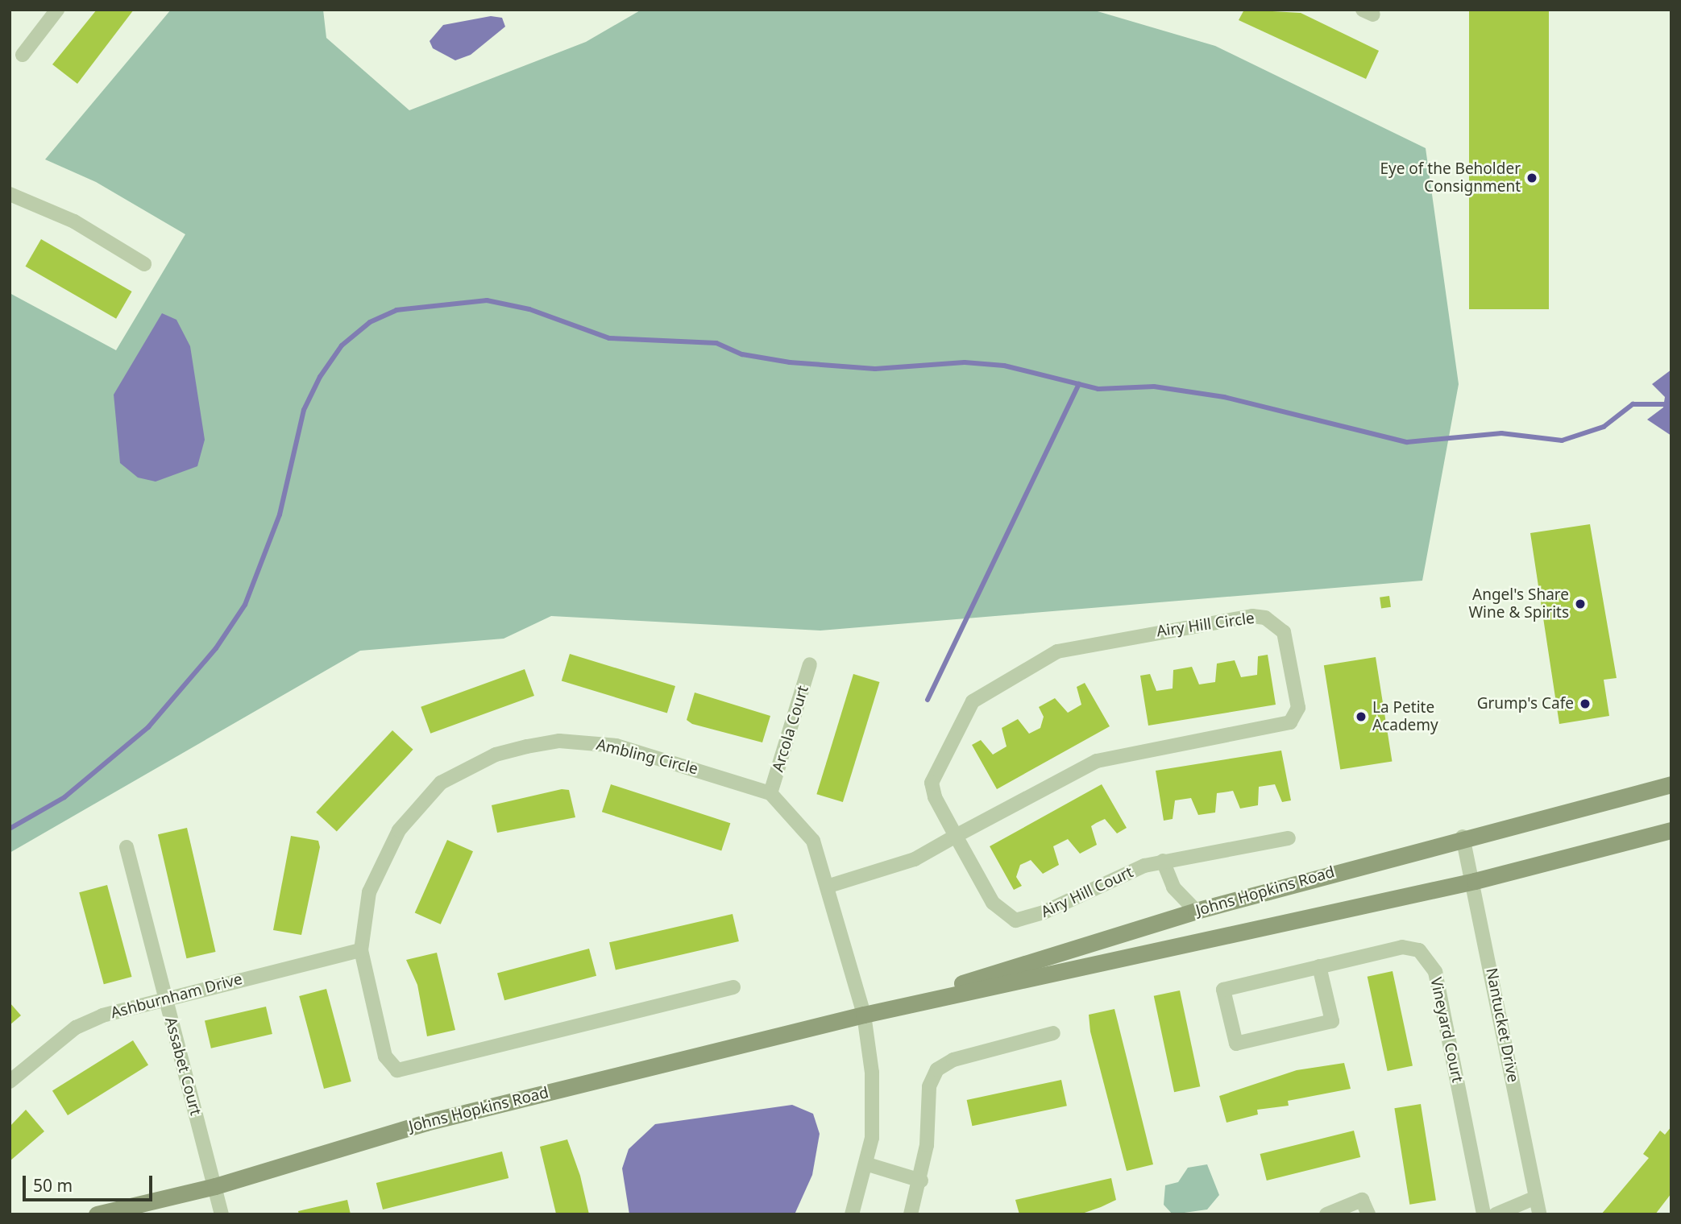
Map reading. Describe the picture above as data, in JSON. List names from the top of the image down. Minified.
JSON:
{"streets":{"street":["Airy Hill Circle","Arcola Court","Ambling Circle","Johns Hopkins Road","Airy Hill Court","Ashburnham Drive","Nantucket Drive","Vineyard Court","Assabet Court"]},"crossings":[["Airy Hill Circle","Ambling Circle"],["Airy Hill Circle","Airy Hill Court"],["Arcola Court","Ambling Circle"],["Ambling Circle","Johns Hopkins Road"],["Ambling Circle","Ashburnham Drive"],["Johns Hopkins Road","Nantucket Drive"],["Johns Hopkins Road","Assabet Court"],["Ashburnham Drive","Assabet Court"]],"places":["Eye of the Beholder Consignment","Angel's Share Wine & Spirits","Grump's Cafe","La Petite Academy"],"scale_bar":"50 m"}
